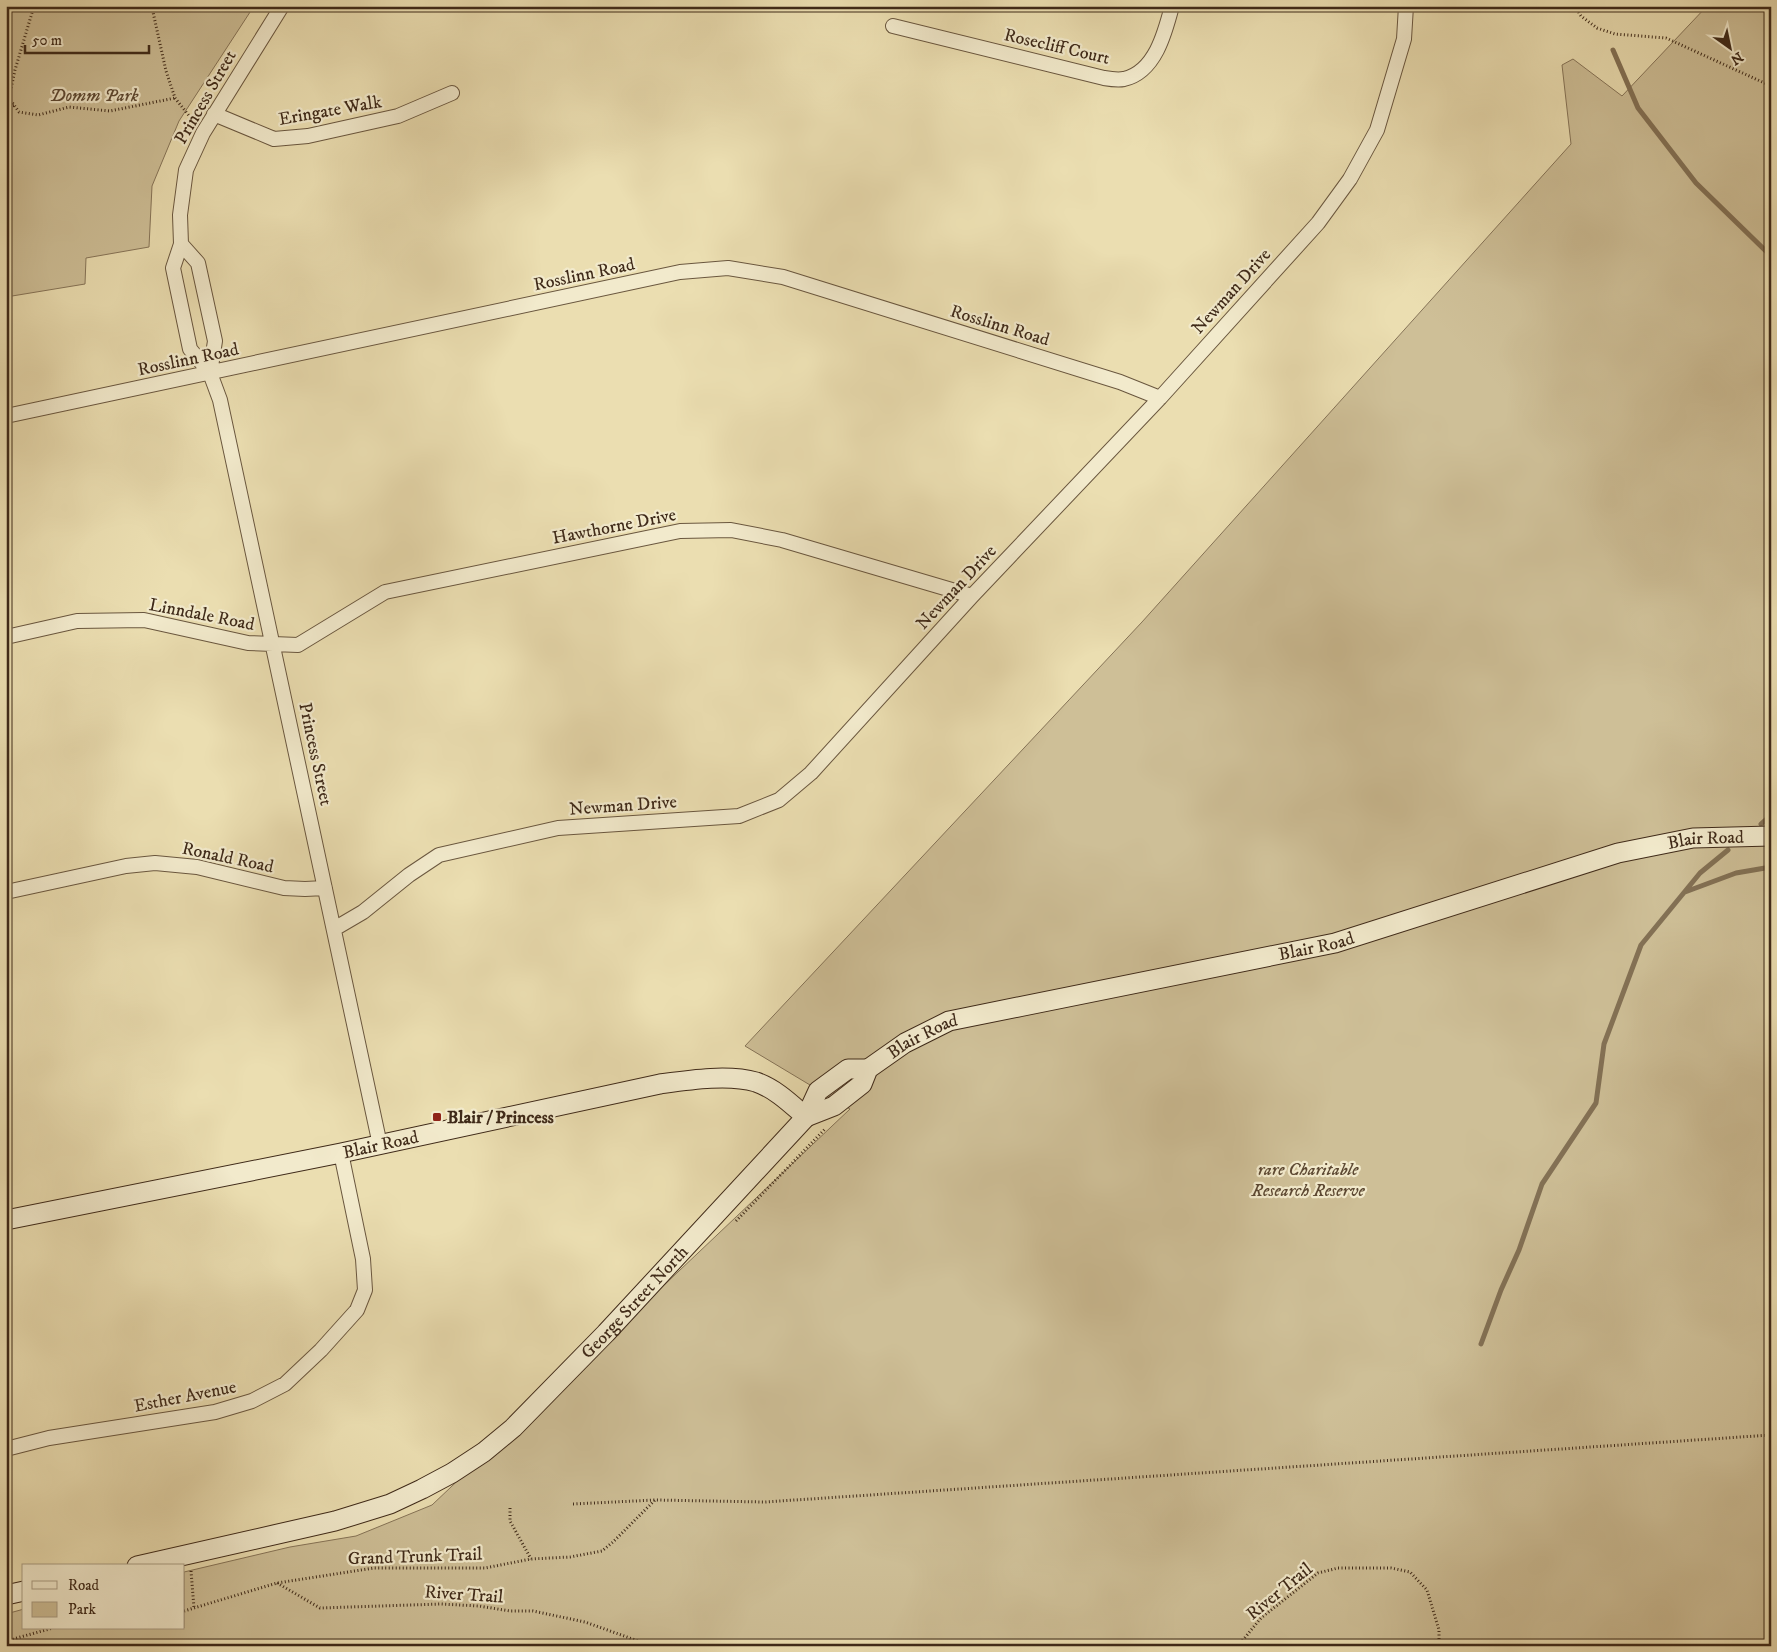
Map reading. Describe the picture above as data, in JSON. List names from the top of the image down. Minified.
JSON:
{"streets":{"main road":["Blair Road","George Street North"],"street":["Rosecliff Court","Princess Street","Eringate Walk","Rosslinn Road","Newman Drive","Hawthorne Drive","Linndale Road","Ronald Road","Esther Avenue"],"path":["Grand Trunk Trail","River Trail"]},"crossings":[["Princess Street","Eringate Walk"],["Princess Street","Rosslinn Road"],["Princess Street","Newman Drive"],["Princess Street","Hawthorne Drive"],["Princess Street","Linndale Road"],["Princess Street","Blair Road"],["Princess Street","Ronald Road"],["Rosslinn Road","Newman Drive"],["Newman Drive","Hawthorne Drive"],["Hawthorne Drive","Linndale Road"],["Blair Road","George Street North"],["Blair Road","Esther Avenue"],["Grand Trunk Trail","River Trail"]],"parks":["Domm Park","rare Charitable Research Reserve"],"places":{"transit":["Blair / Princess"]},"legend":["Road","Park"],"scale_bar":"50 m","north":"bottom right"}
